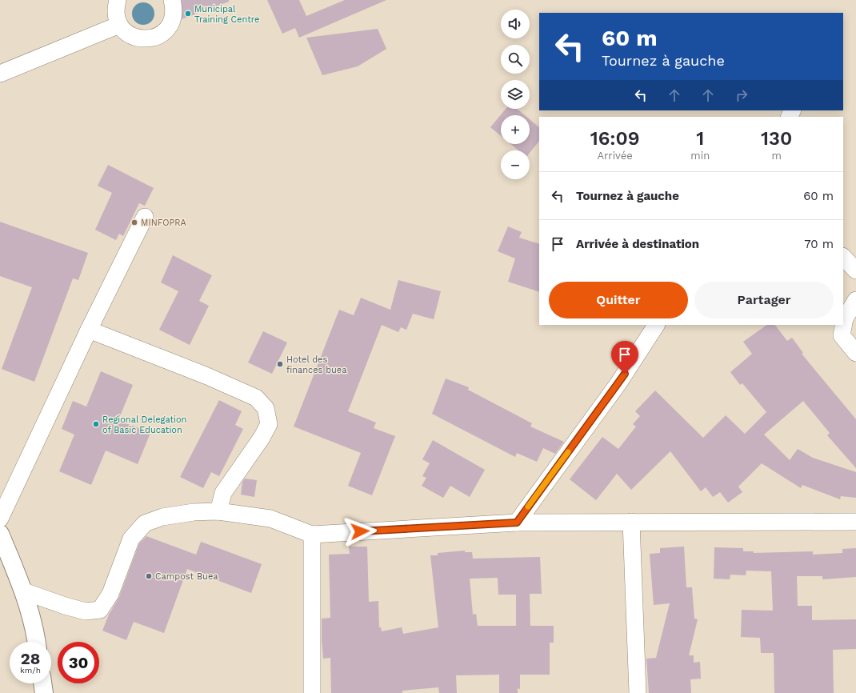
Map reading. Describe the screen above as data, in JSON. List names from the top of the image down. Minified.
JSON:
{"places":["Municipal Training Centre","MINFOPRA","Hotel des finances buea","Regional Delegation of Basic Education","Campost Buea"],"page":{"map_buttons":["+","−"],"turn":["60 m","Tournez à gauche"],"eta":["16:09","Arrivée","1","min","130","m"],"list":[{"name":"Tournez à gauche","value":"60 m"},{"name":"Arrivée à destination","value":"70 m"}],"buttons":["Quitter","Partager"],"speed":"28 km/h","limit":"30"}}
